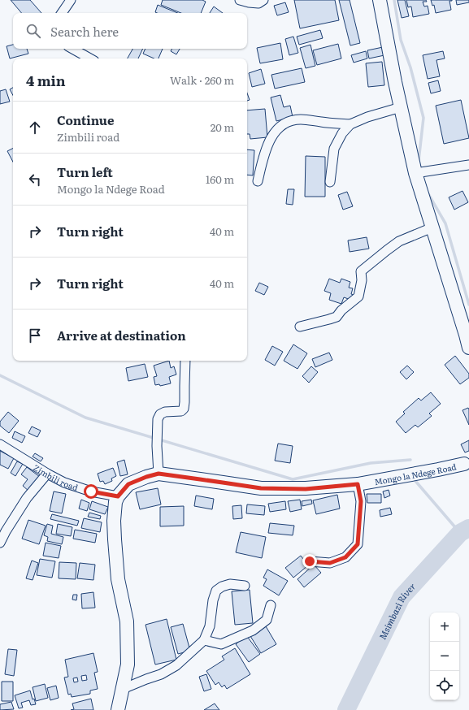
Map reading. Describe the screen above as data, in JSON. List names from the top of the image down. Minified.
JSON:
{"streets":{"street":["Mongo la Ndege Road","Zimbili road"]},"crossings":[["Mongo la Ndege Road","Zimbili road"]],"water":["Msimbazi River"],"page":{"search":"Search here","heading":["4 min","Walk · 260 m"],"list":[["Continue","Zimbili road","20 m"],["Turn left","Mongo la Ndege Road","160 m"],["Turn right","40 m"],["Turn right","40 m"],"Arrive at destination"],"map_buttons":["+","−"]}}
